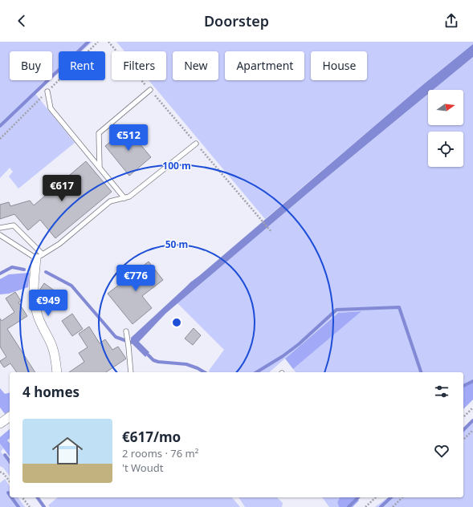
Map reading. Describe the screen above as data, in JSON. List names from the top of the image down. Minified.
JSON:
{"north":"right","page":{"header":"Doorstep","chip":["Buy","Rent","Filters","New","Apartment","House"],"price":["€512","€617","€776","€949"],"heading":"4 homes","list":[{"name":"€617/mo","note":"2 rooms · 76 m² · 't Woudt"}]},"rings":["100 m","50 m"]}
